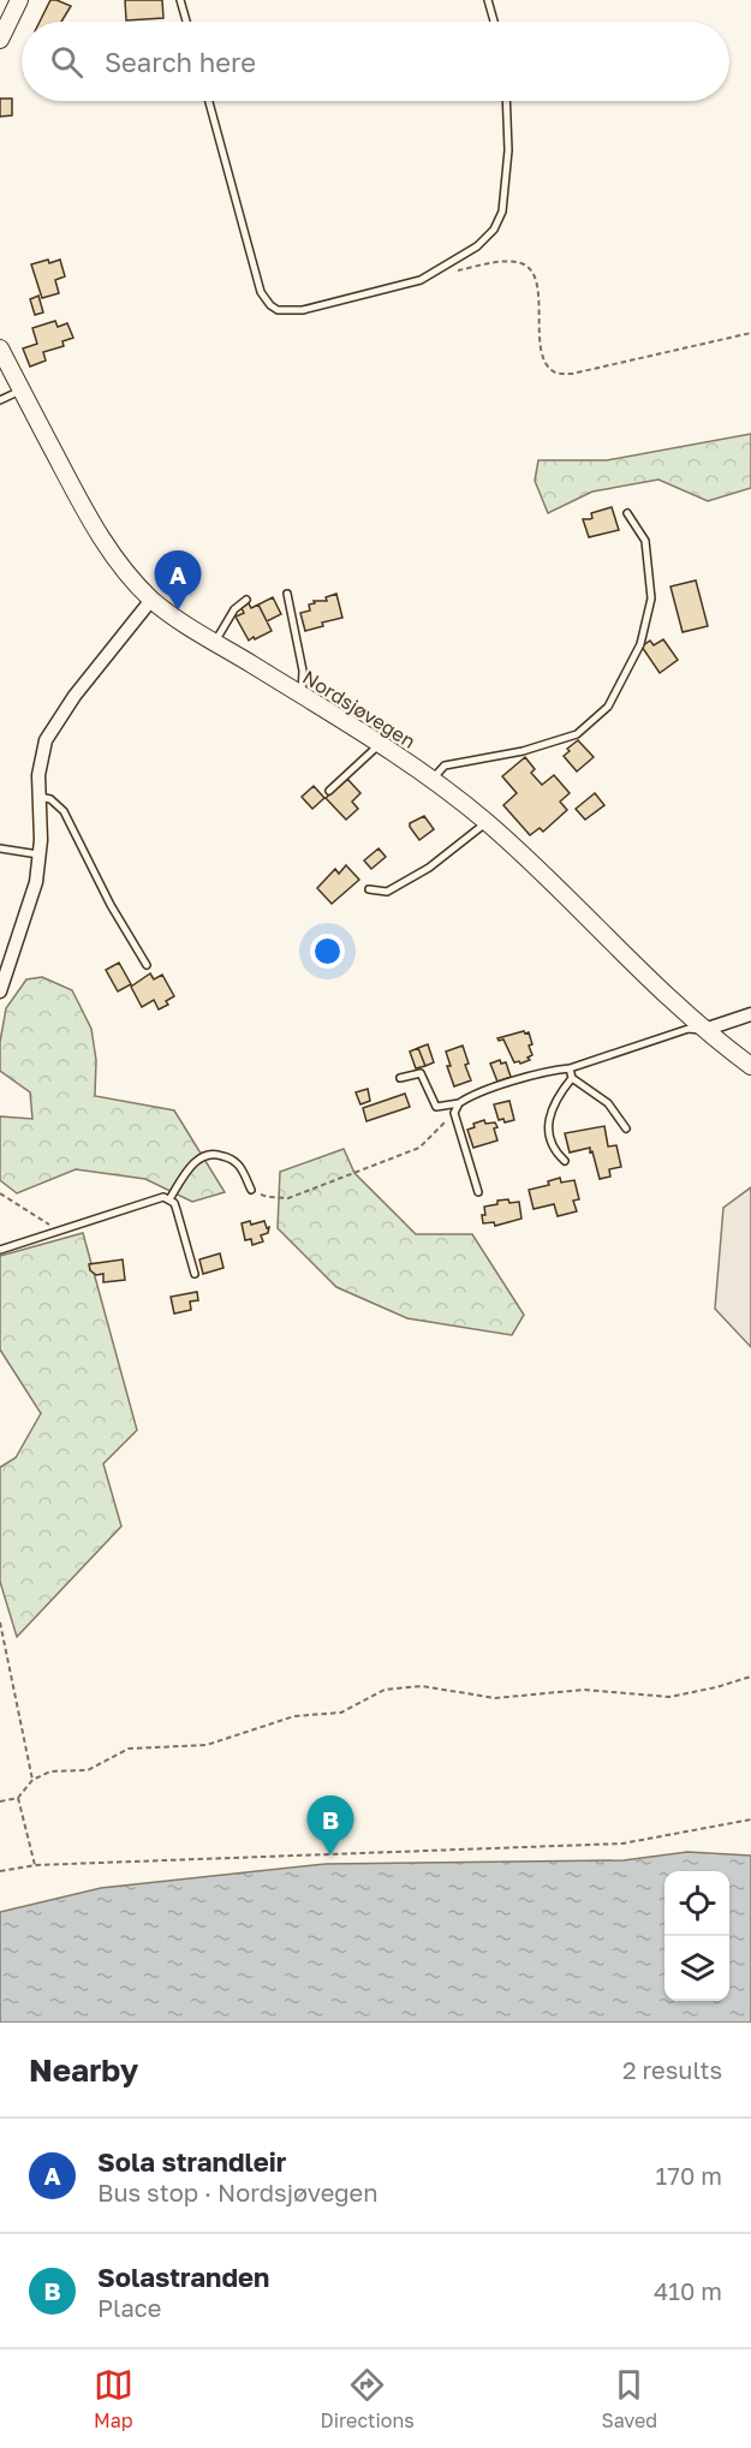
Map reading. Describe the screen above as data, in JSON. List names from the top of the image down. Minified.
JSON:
{"streets":{"street":["Nordsjøvegen"]},"page":{"search":"Search here","pins":["A","B"],"heading":["Nearby","2 results"],"list":[{"mark":"A","name":"Sola strandleir","note":"Bus stop · Nordsjøvegen","value":"170 m"},{"mark":"B","name":"Solastranden","note":"Place","value":"410 m"}],"nav":["Map","Directions","Saved"]}}
